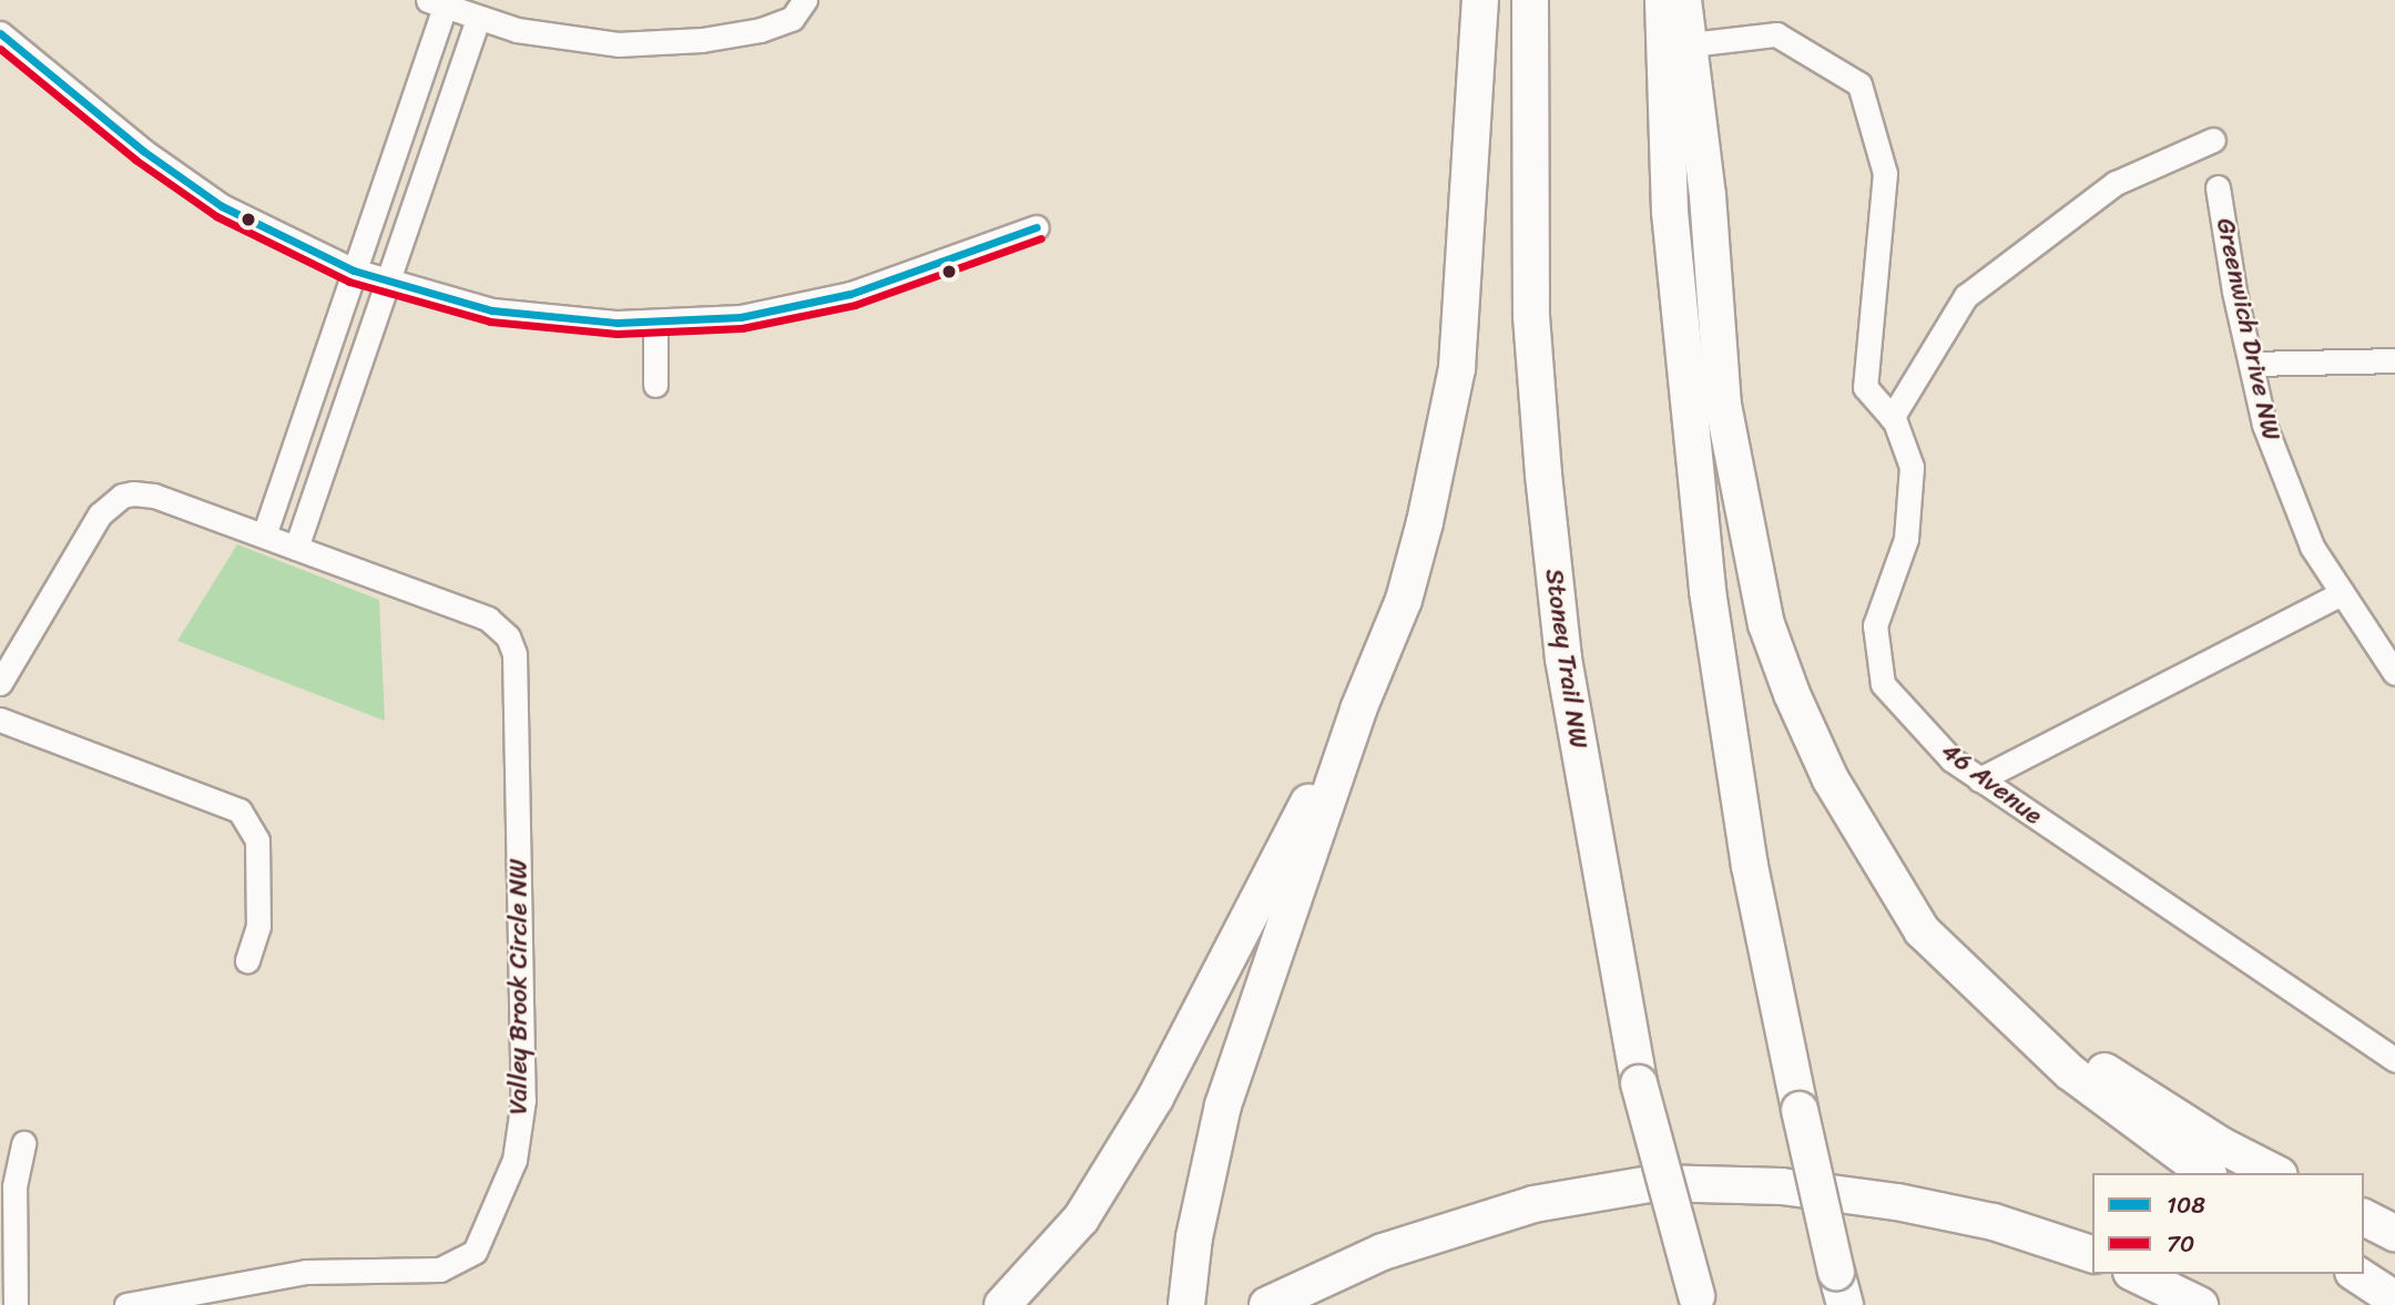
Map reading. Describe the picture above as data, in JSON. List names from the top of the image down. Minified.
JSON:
{"streets":{"highway":["Stoney Trail NW"],"street":["Greenwich Drive NW","46 Avenue","Valley Brook Circle NW"]},"lines":["transit line 108","transit line 70"],"legend":["108","70"]}
